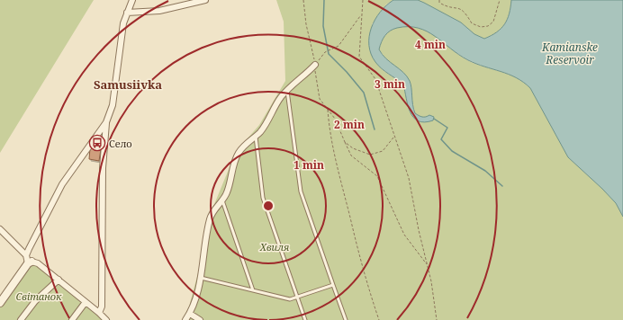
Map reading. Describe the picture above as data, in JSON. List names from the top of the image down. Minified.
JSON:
{"districts":["Samusiivka"],"water":["Kamianske Reservoir"],"parks":["Хвиля","Світанок"],"places":{"bus stop":["Село"]},"rings":["4 min","3 min","2 min","1 min"]}
